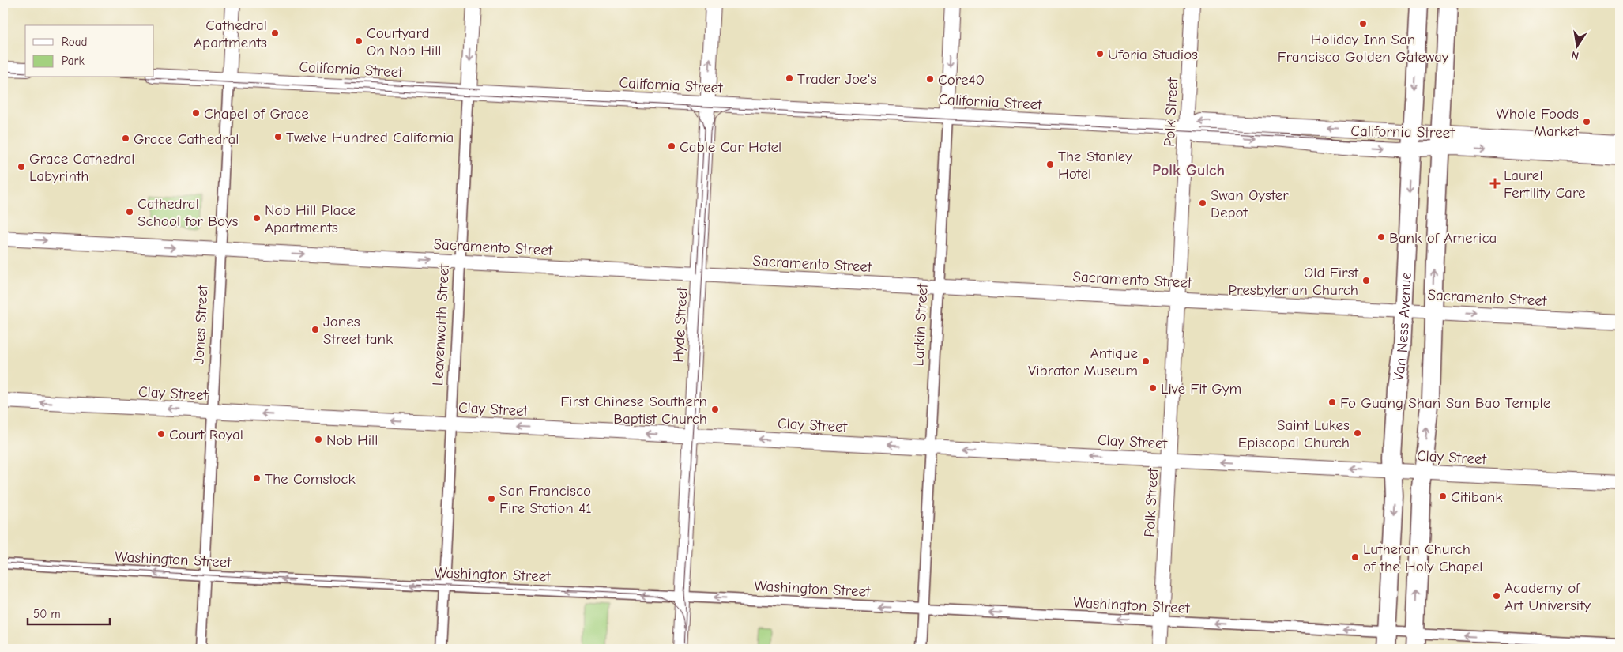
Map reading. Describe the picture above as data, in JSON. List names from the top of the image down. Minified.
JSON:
{"streets":{"highway":["Van Ness Avenue"],"street":["California Street","Polk Street","Sacramento Street","Jones Street","Leavenworth Street","Hyde Street","Larkin Street","Clay Street","Washington Street"]},"crossings":[["California Street","Polk Street"],["California Street","Jones Street"],["California Street","Leavenworth Street"],["California Street","Hyde Street"],["California Street","Larkin Street"],["California Street","Van Ness Avenue"],["Polk Street","Sacramento Street"],["Polk Street","Clay Street"],["Polk Street","Washington Street"],["Sacramento Street","Jones Street"],["Sacramento Street","Leavenworth Street"],["Sacramento Street","Hyde Street"],["Sacramento Street","Larkin Street"],["Sacramento Street","Van Ness Avenue"],["Jones Street","Clay Street"],["Jones Street","Washington Street"],["Leavenworth Street","Clay Street"],["Leavenworth Street","Washington Street"],["Hyde Street","Clay Street"],["Hyde Street","Washington Street"],["Larkin Street","Clay Street"],["Larkin Street","Washington Street"],["Van Ness Avenue","Clay Street"],["Van Ness Avenue","Washington Street"]],"one_way":["Sacramento Street","Clay Street","Washington Street"],"districts":["Polk Gulch"],"places":{"other":["Holiday Inn San Francisco Golden Gateway","Cathedral Apartments","Courtyard On Nob Hill","Uforia Studios","Trader Joe's","Core40","Chapel of Grace","Whole Foods Market","Twelve Hundred California","Grace Cathedral","Cable Car Hotel","The Stanley Hotel","Grace Cathedral Labyrinth","Swan Oyster Depot","Cathedral School for Boys","Nob Hill Place Apartments","Bank of America","Old First Presbyterian Church","Jones Street tank","Antique Vibrator Museum","Live Fit Gym","Fo Guang Shan San Bao Temple","First Chinese Southern Baptist Church","Saint Lukes Episcopal Church","Court Royal","Nob Hill","The Comstock","Citibank","San Francisco Fire Station 41","Lutheran Church of the Holy Chapel","Academy of Art University"],"health":["Laurel Fertility Care"]},"legend":["Road","Park"],"scale_bar":"50 m","north":"bottom"}
